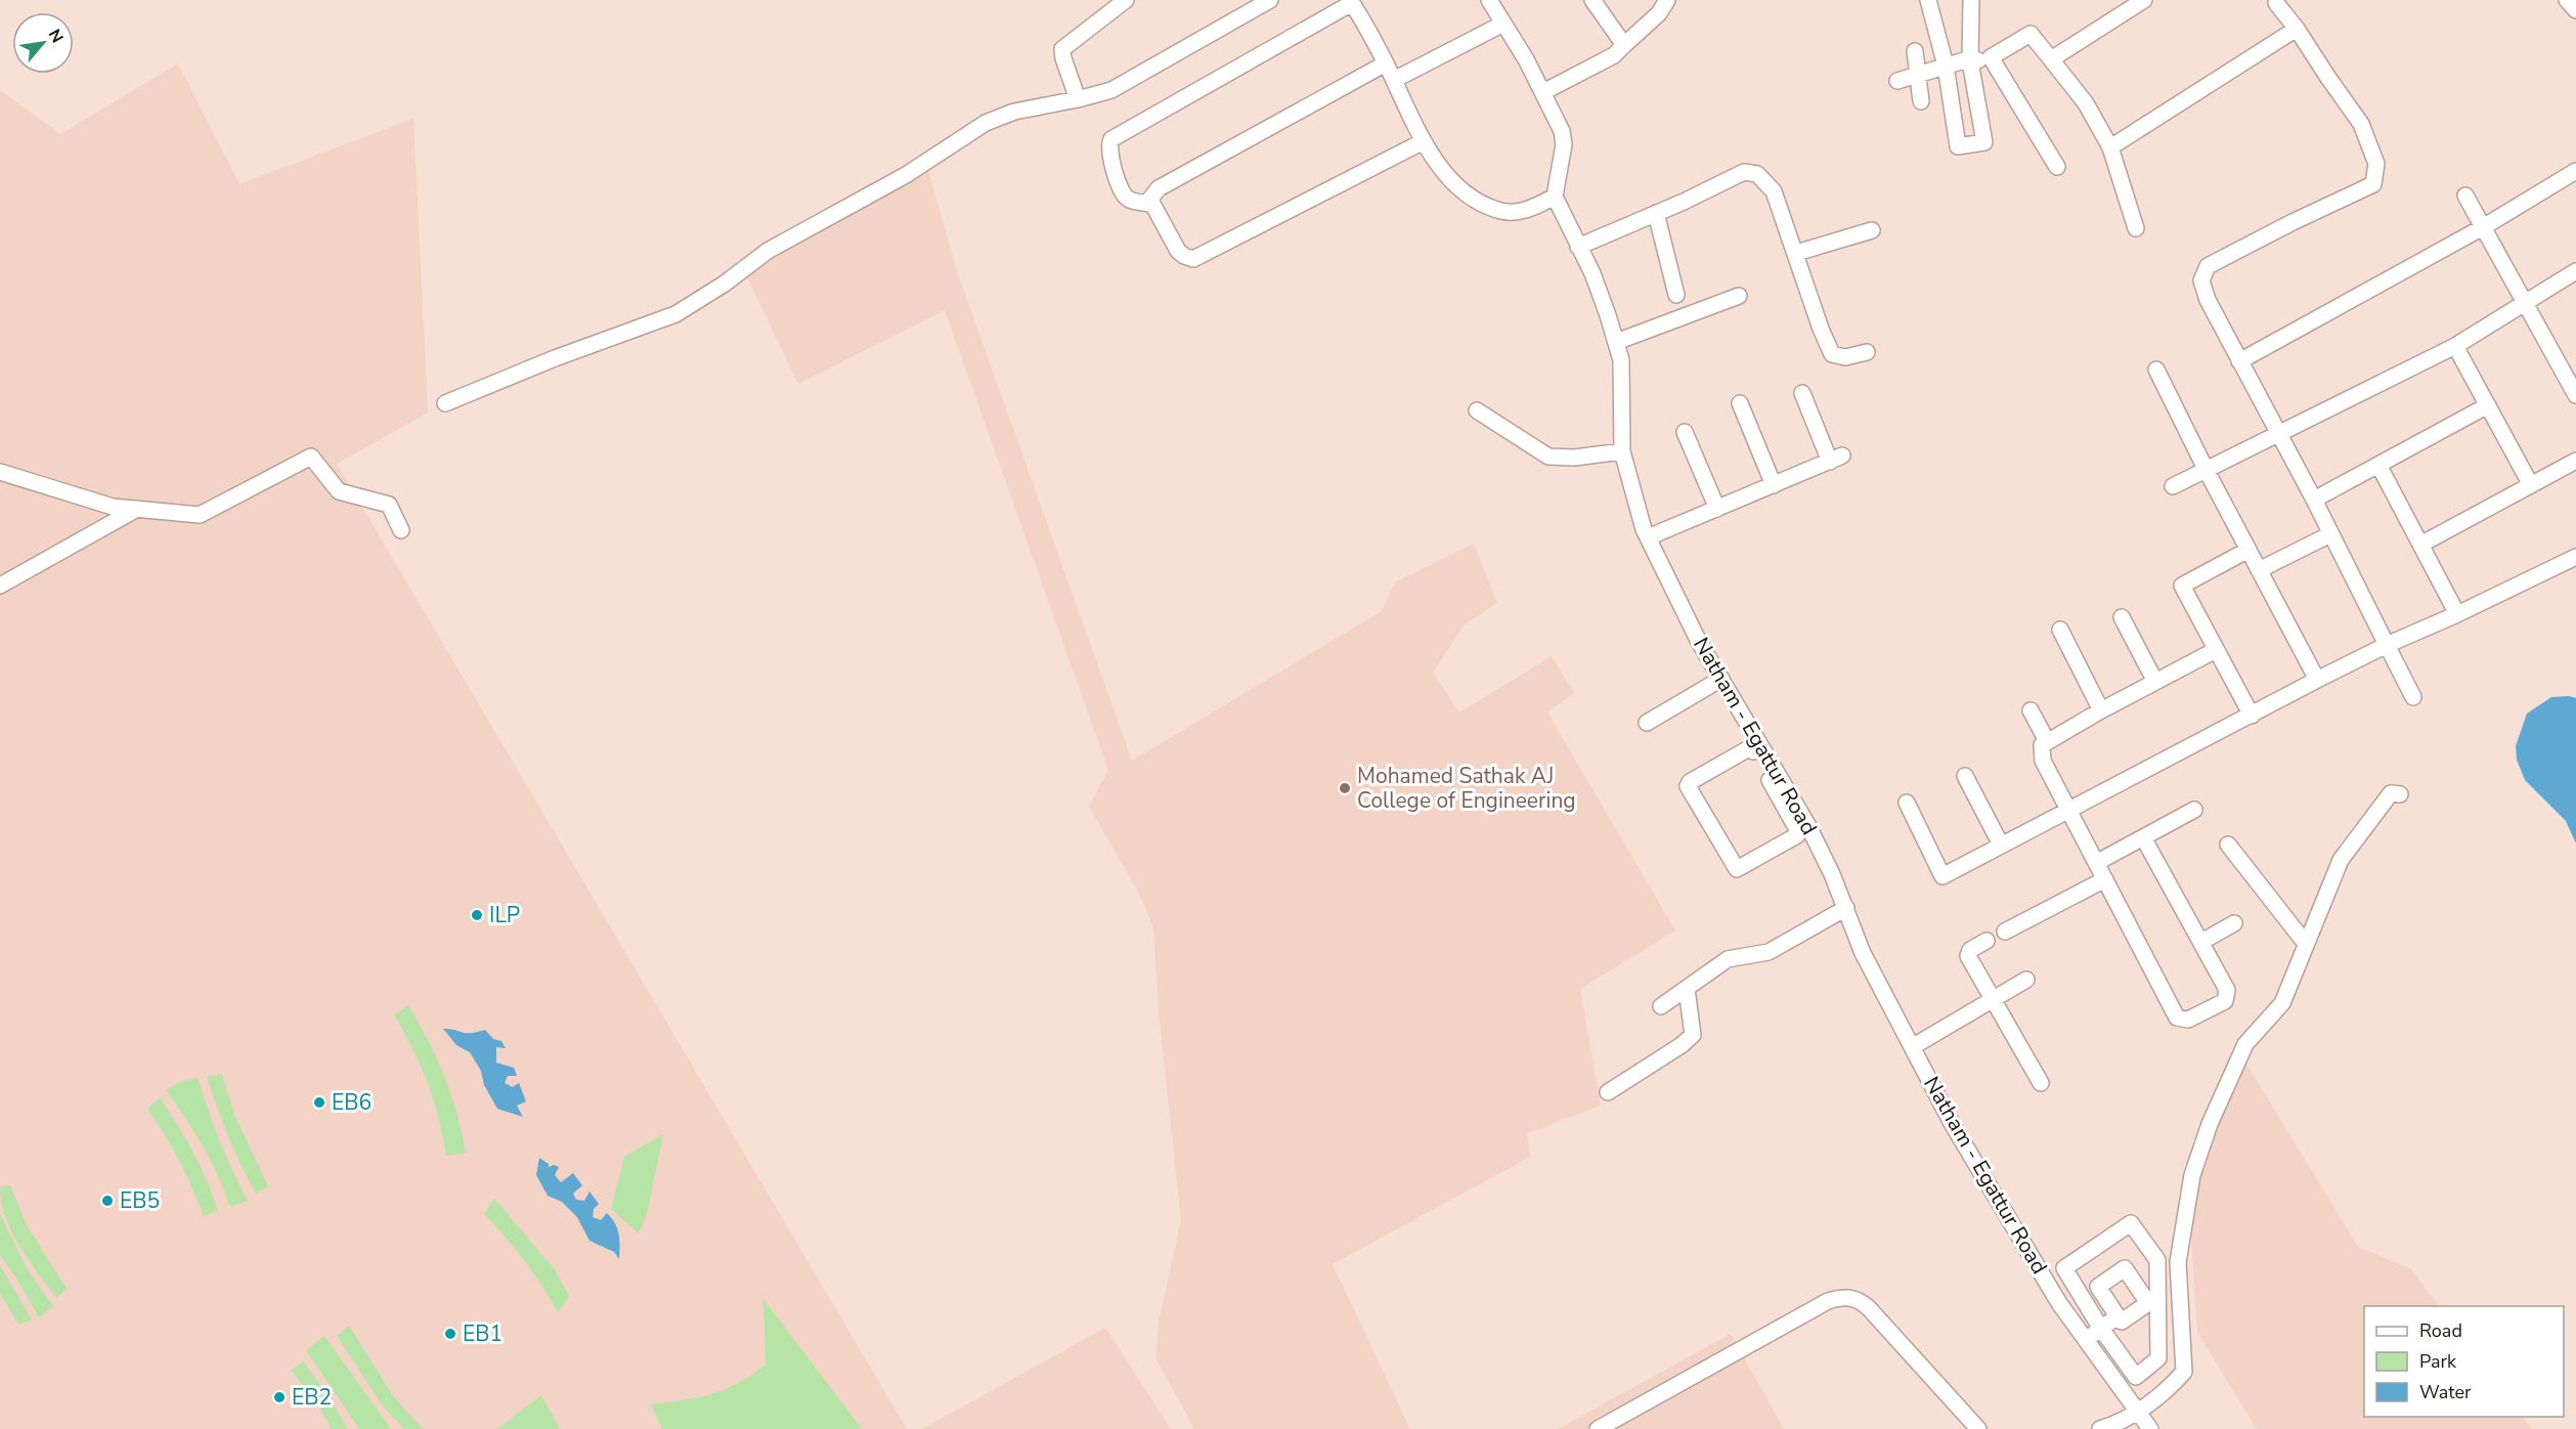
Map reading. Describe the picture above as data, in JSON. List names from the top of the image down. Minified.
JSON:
{"streets":{"street":["Natham - Egattur Road"]},"places":["Mohamed Sathak AJ College of Engineering","ILP","EB6","EB5","EB1","EB2"],"legend":["Road","Park","Water"],"north":"top right"}
